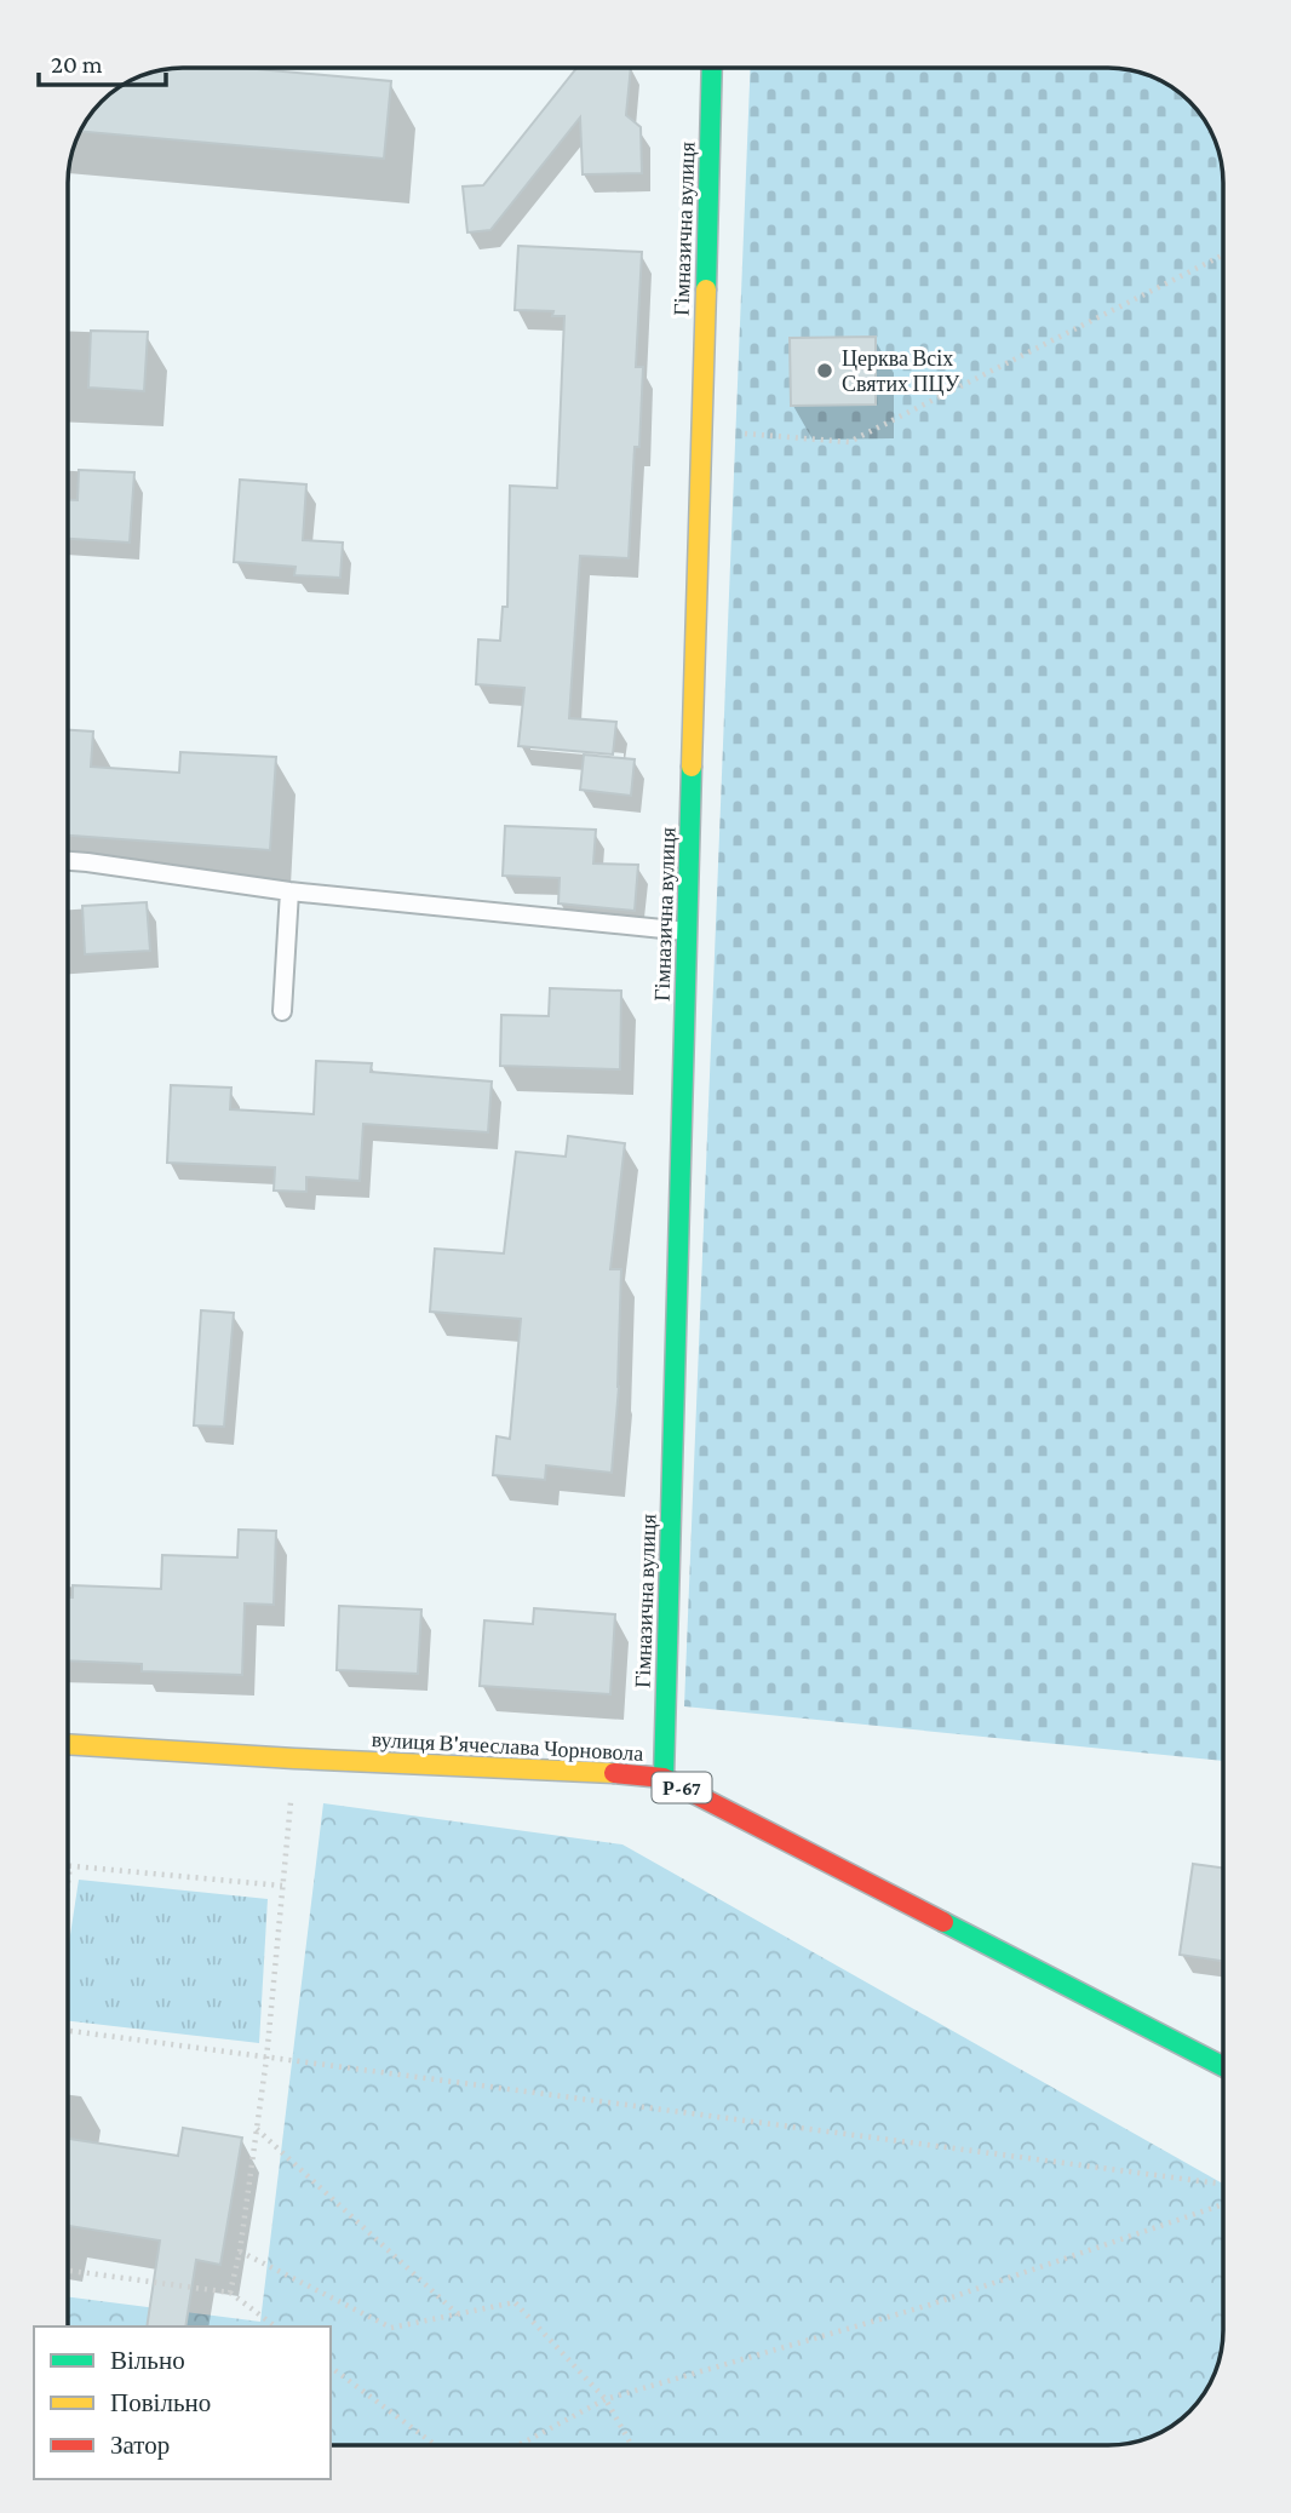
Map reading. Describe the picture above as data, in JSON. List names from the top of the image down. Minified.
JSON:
{"streets":{"street":["Гімназична вулиця","вулиця В'ячеслава Чорновола","Р-67"]},"crossings":[["Гімназична вулиця","вулиця В'ячеслава Чорновола"]],"places":["Церква Всіх Святих ПЦУ"],"legend":["Вільно","Повільно","Затор"],"scale_bar":"20 m"}
